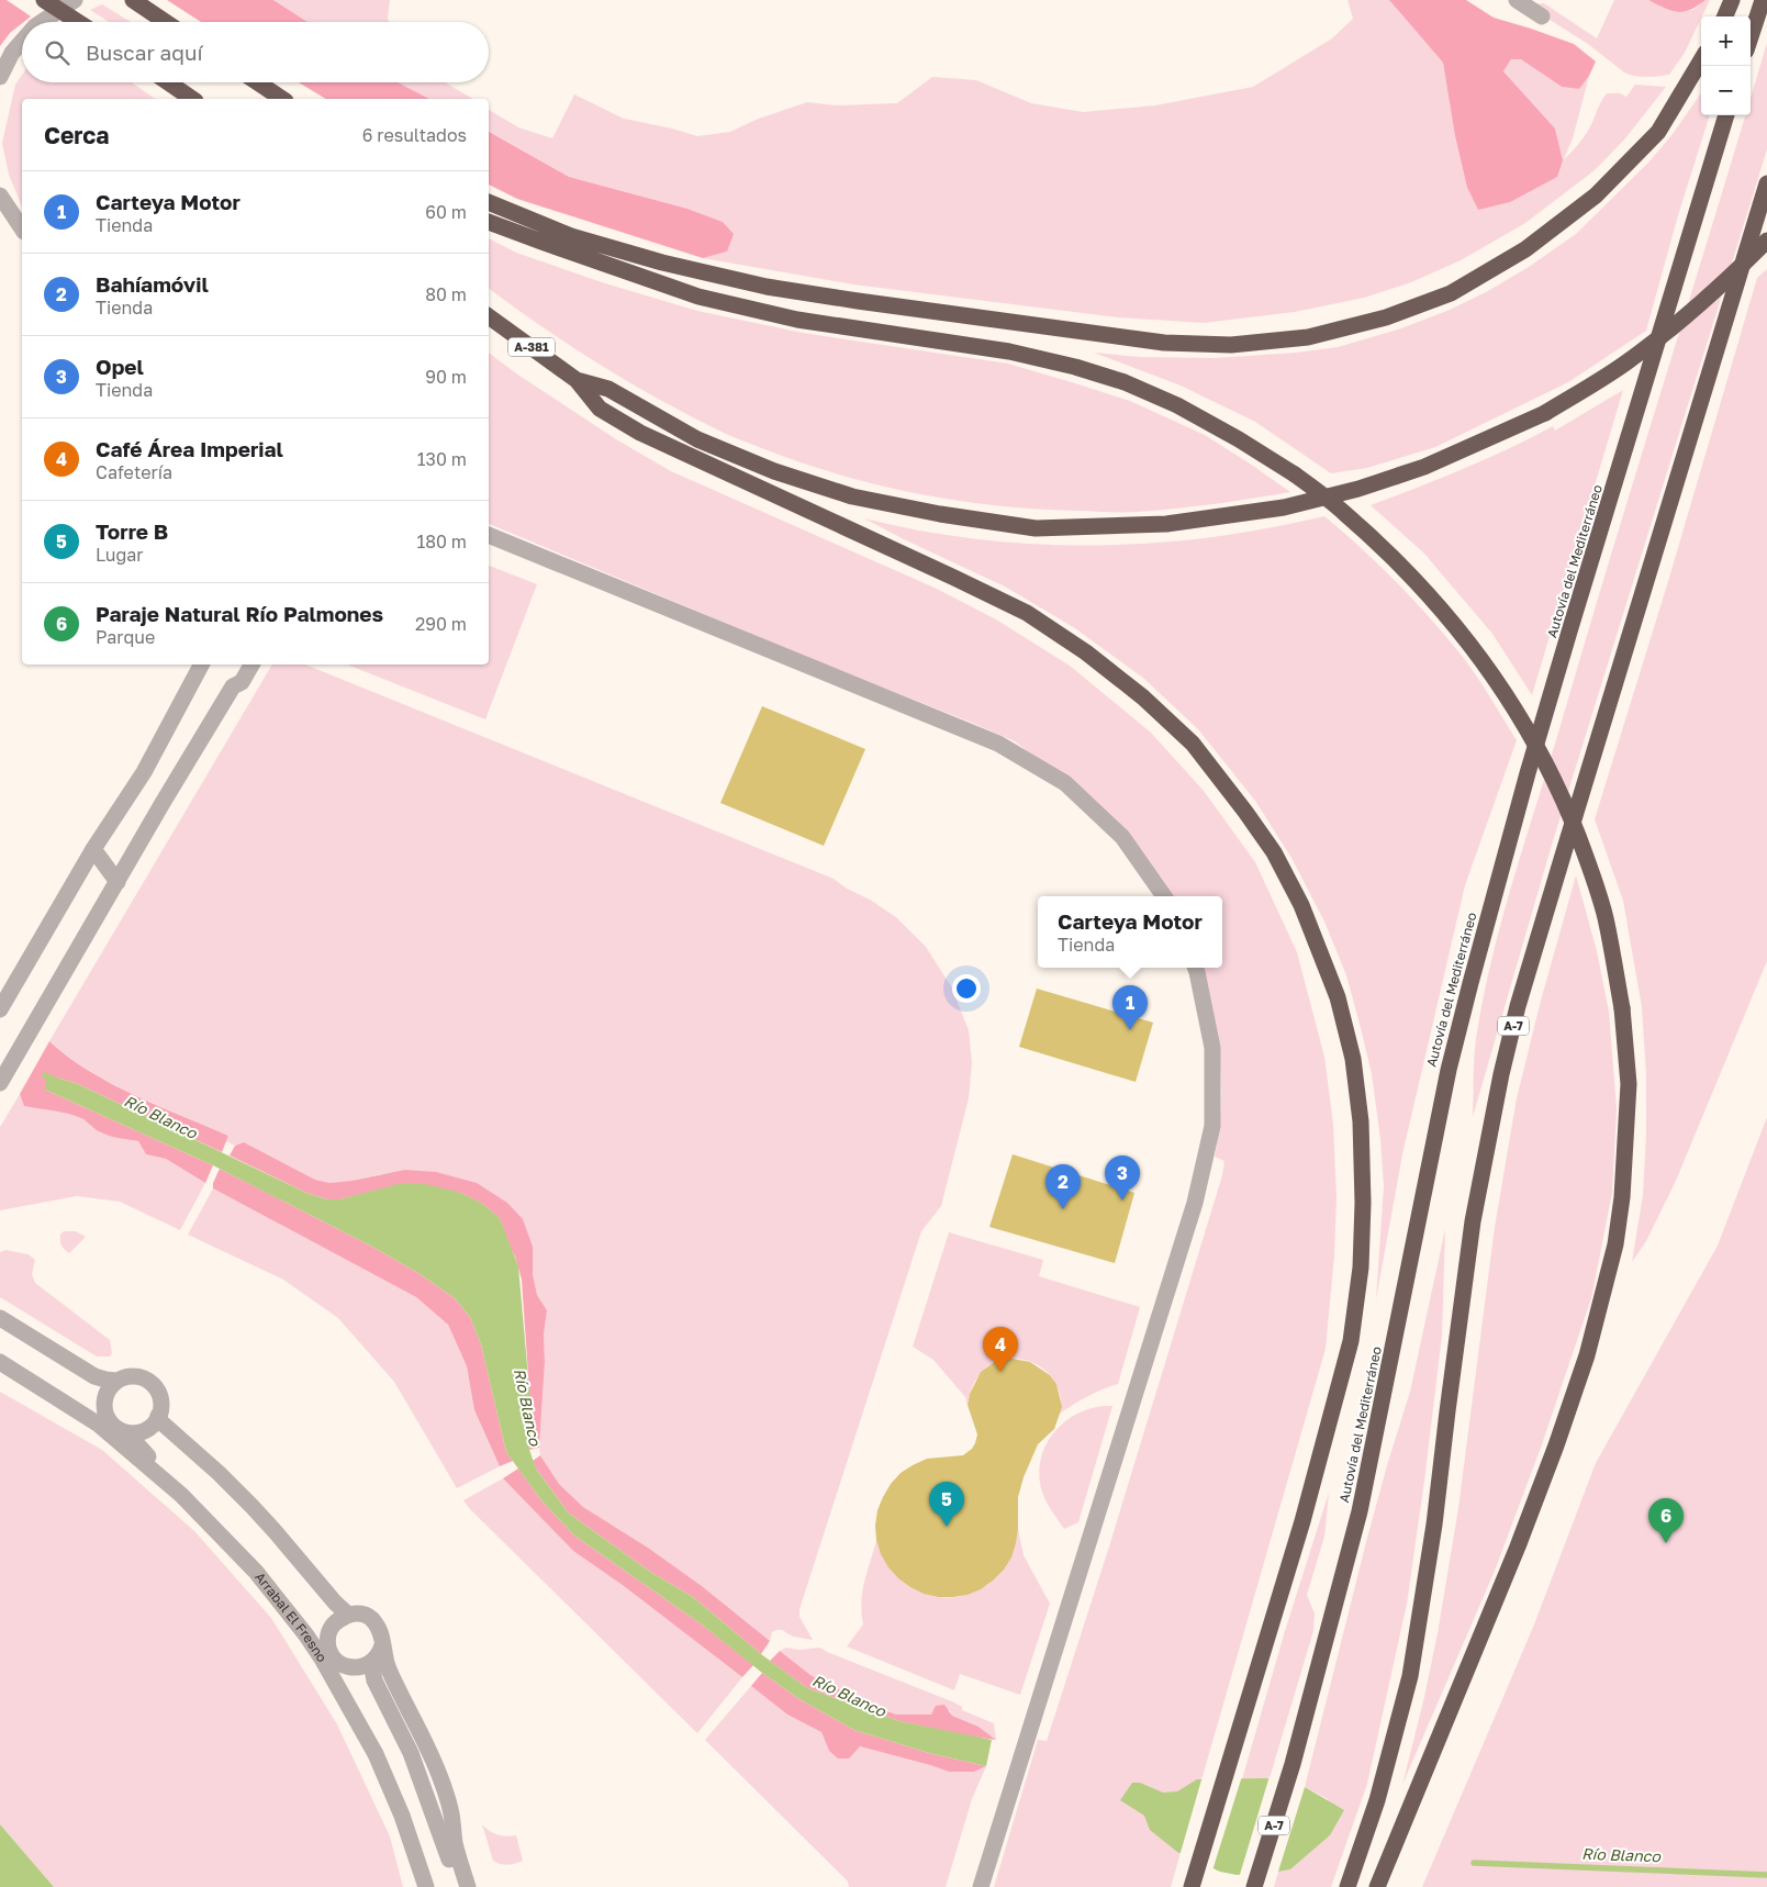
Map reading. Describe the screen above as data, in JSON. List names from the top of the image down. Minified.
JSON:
{"streets":{"highway":["A-381","Autovía del Mediterráneo","A-7"],"street":["Arrabal El Fresno"]},"water":["Río Blanco"],"page":{"map_buttons":["+","−"],"search":"Buscar aquí","heading":["Cerca","6 resultados"],"list":[{"mark":"1","name":"Carteya Motor","note":"Tienda","value":"60 m"},{"mark":"2","name":"Bahíamóvil","note":"Tienda","value":"80 m"},{"mark":"3","name":"Opel","note":"Tienda","value":"90 m"},{"mark":"4","name":"Café Área Imperial","note":"Cafetería","value":"130 m"},{"mark":"5","name":"Torre B","note":"Lugar","value":"180 m"},{"mark":"6","name":"Paraje Natural Río Palmones","note":"Parque","value":"290 m"}],"popup":["Carteya Motor","Tienda"],"pins":["1","3","2","4","5","6"]}}
